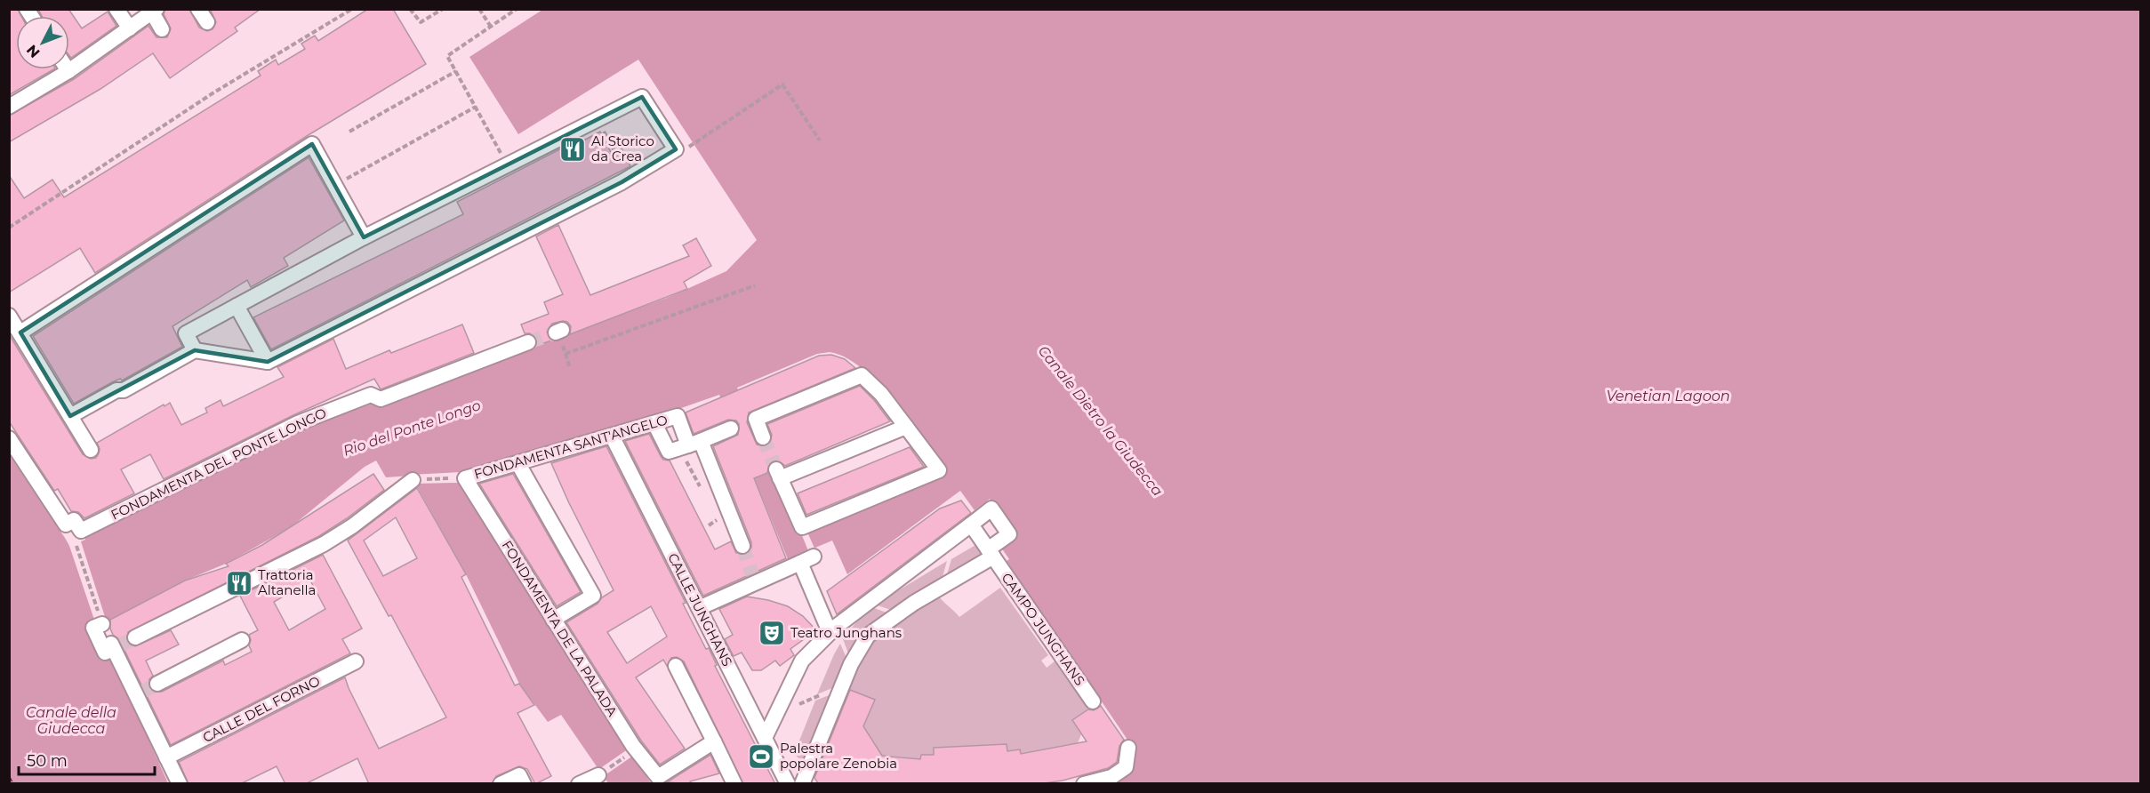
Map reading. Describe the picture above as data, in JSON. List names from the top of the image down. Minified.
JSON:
{"streets":{"street":["FONDAMENTA SANT'ANGELO","FONDAMENTA DEL PONTE LONGO","CALLE JUNGHANS","FONDAMENTA DE LA PALADA","CAMPO JUNGHANS","CALLE DEL FORNO"]},"crossings":[["FONDAMENTA SANT'ANGELO","CALLE JUNGHANS"],["FONDAMENTA SANT'ANGELO","FONDAMENTA DE LA PALADA"]],"water":["Venetian Lagoon","Canale Dietro la Giudecca","Rio del Ponte Longo","Canale della Giudecca"],"places":{"restaurant":["Al Storico da Crea","Trattoria Altanella"],"theatre":["Teatro Junghans"],"sports":["Palestra popolare Zenobia"]},"scale_bar":"50 m","north":"bottom left"}
